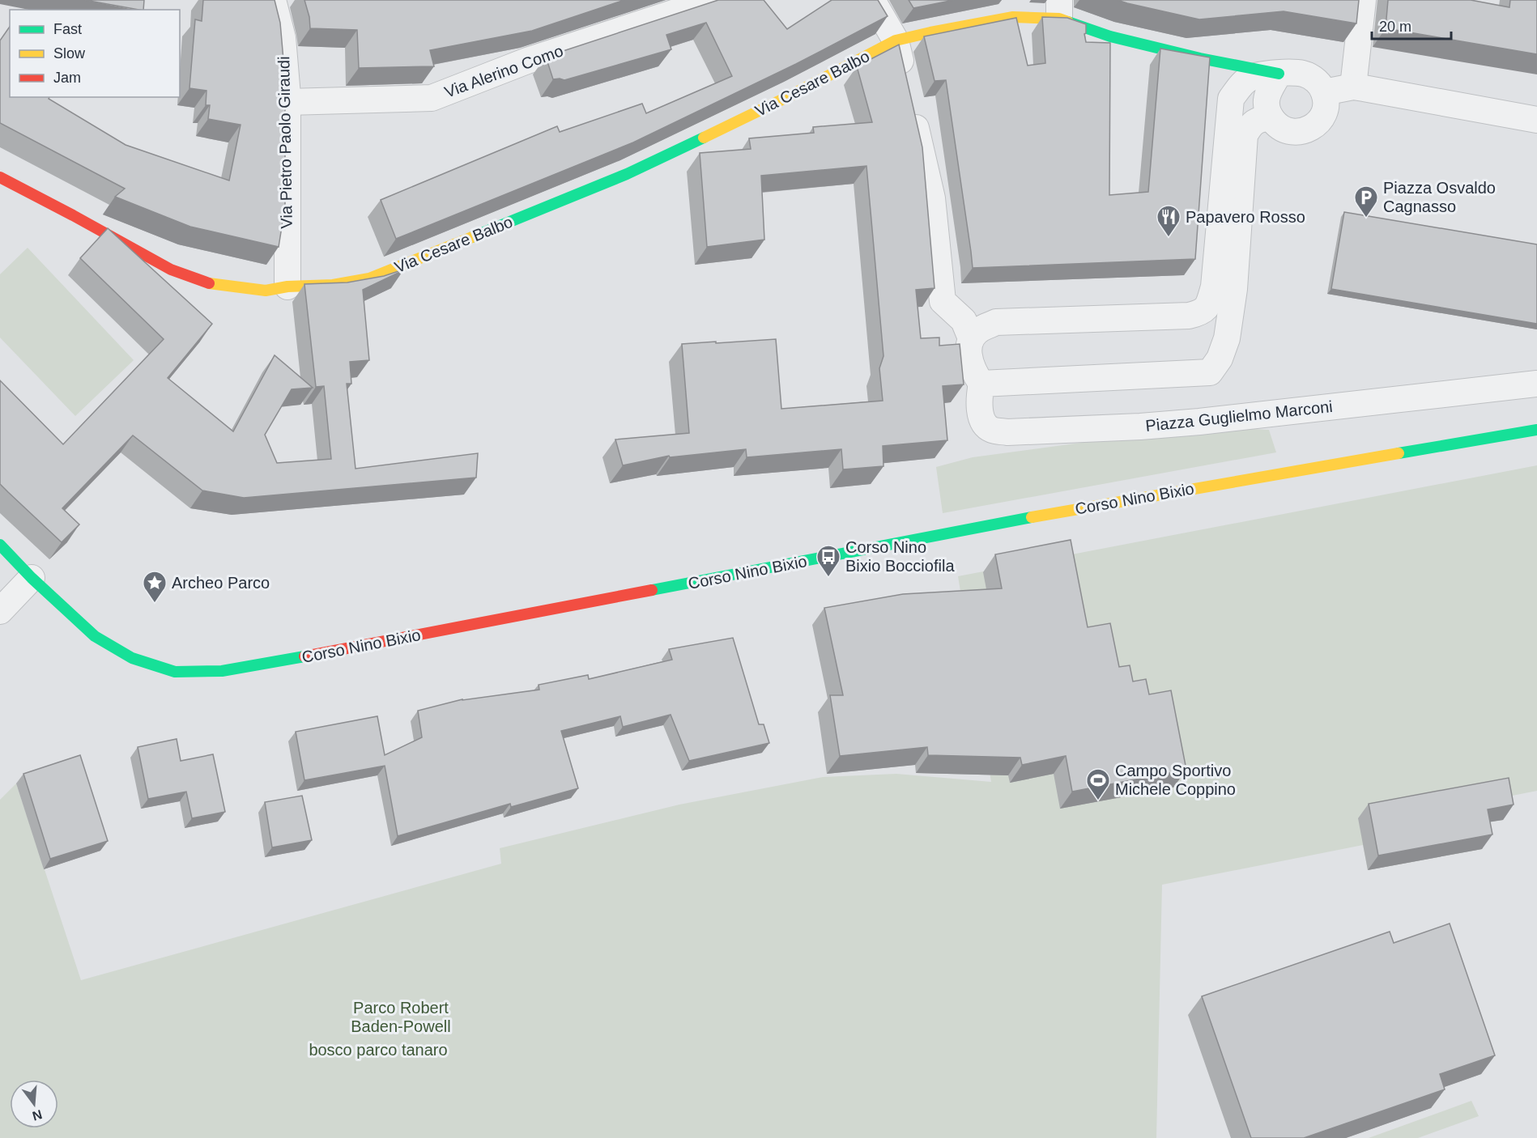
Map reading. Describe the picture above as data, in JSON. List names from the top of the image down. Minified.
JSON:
{"streets":{"main road":["Via Cesare Balbo","Corso Nino Bixio"],"street":["Via Alerino Como","Via Pietro Paolo Giraudi","Piazza Guglielmo Marconi"]},"crossings":[["Via Alerino Como","Via Pietro Paolo Giraudi"],["Via Cesare Balbo","Via Pietro Paolo Giraudi"]],"parks":["Parco Robert Baden-Powell","bosco parco tanaro"],"places":{"parking":["Piazza Osvaldo Cagnasso"],"restaurant":["Papavero Rosso"],"bus stop":["Corso Nino Bixio Bocciofila"],"place":["Archeo Parco"],"sports":["Campo Sportivo Michele Coppino"]},"legend":["Fast","Slow","Jam"],"scale_bar":"20 m","north":"bottom"}
